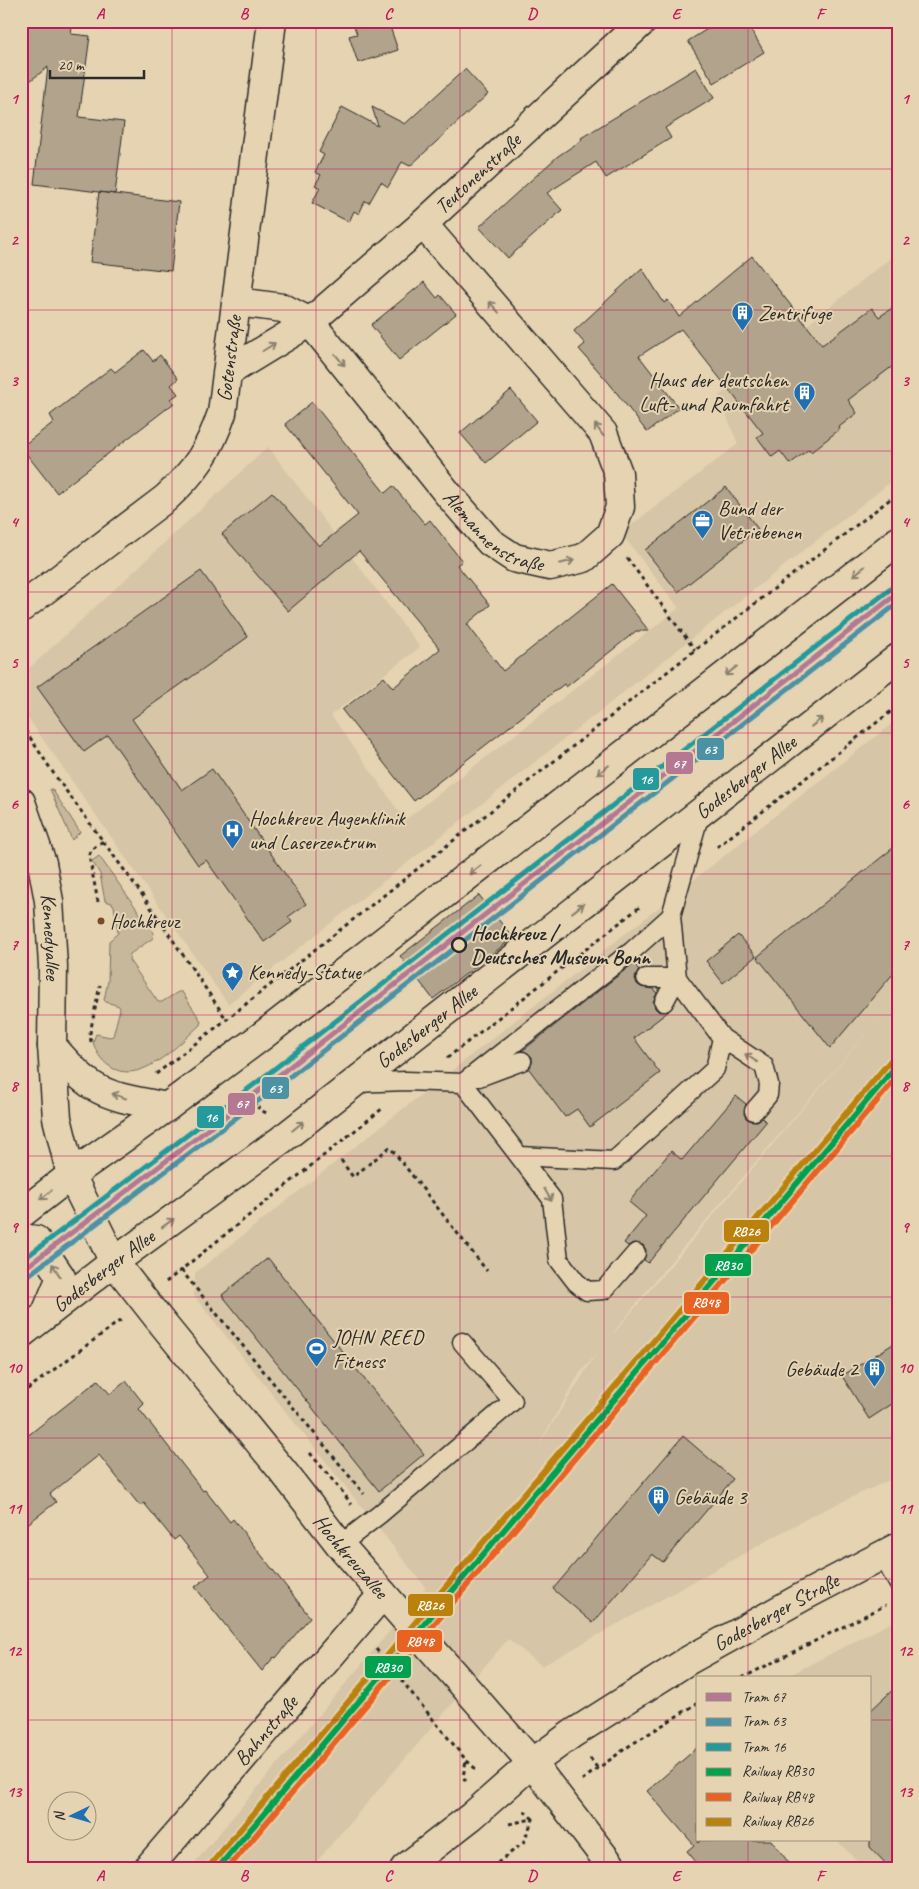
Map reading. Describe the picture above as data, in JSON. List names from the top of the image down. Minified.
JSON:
{"streets":{"street":["Teutonenstraße","Gotenstraße","Alemannenstraße","Godesberger Allee","Kennedyallee","Hochkreuzallee","Godesberger Straße","Bahnstraße"]},"crossings":[["Teutonenstraße","Gotenstraße"],["Teutonenstraße","Alemannenstraße"],["Godesberger Allee","Kennedyallee"],["Godesberger Allee","Hochkreuzallee"],["Kennedyallee","Hochkreuzallee"],["Hochkreuzallee","Godesberger Straße"],["Hochkreuzallee","Bahnstraße"]],"places":{"building":["Zentrifuge","Haus der deutschen Luft- und Raumfahrt","Gebäude 2","Gebäude 3"],"office":["Bund der Vetriebenen"],"hospital":["Hochkreuz Augenklinik und Laserzentrum"],"other":["Hochkreuz","Hochkreuz / Deutsches Museum Bonn"],"place":["Kennedy-Statue"],"sports":["JOHN REED Fitness"]},"lines":["tram line 16","tram line 67","tram line 63","rail line RB26","rail line RB30","rail line RB48"],"legend":["Tram 67","Tram 63","Tram 16","Railway RB30","Railway RB48","Railway RB26"],"scale_bar":"20 m","north":"left","grid":{"columns":["A","B","C","D","E","F"],"rows":["1","2","3","4","5","6","7","8","9","10","11","12","13"]}}
